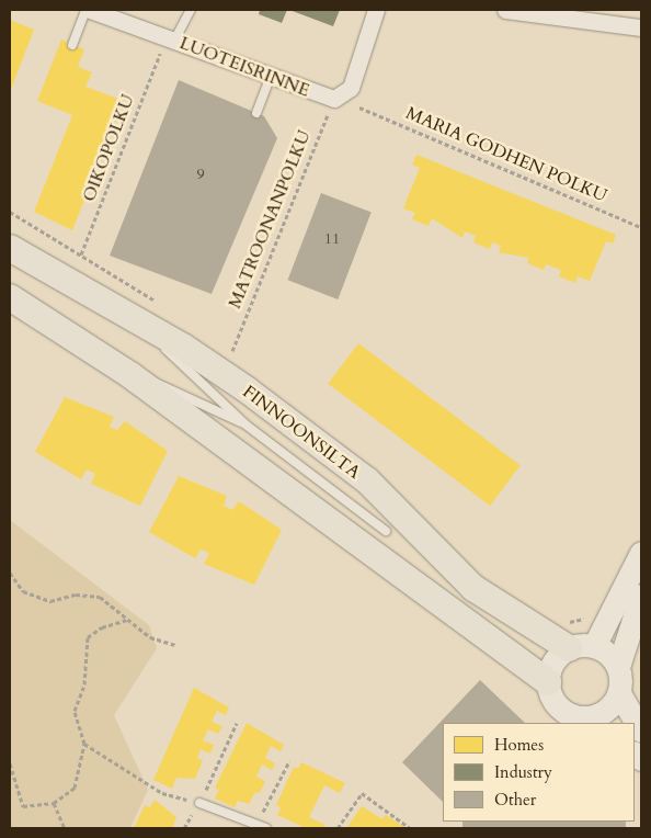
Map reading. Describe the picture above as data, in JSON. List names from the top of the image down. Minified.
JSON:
{"streets":{"main road":["FINNOONSILTA"],"street":["LUOTEISRINNE"],"path":["OIKOPOLKU","MARIA GODHEN POLKU","MATROONANPOLKU"]},"crossings":[["LUOTEISRINNE","OIKOPOLKU"],["LUOTEISRINNE","MATROONANPOLKU"]],"house_numbers":["9","11"],"legend":["Homes","Industry","Other"]}
